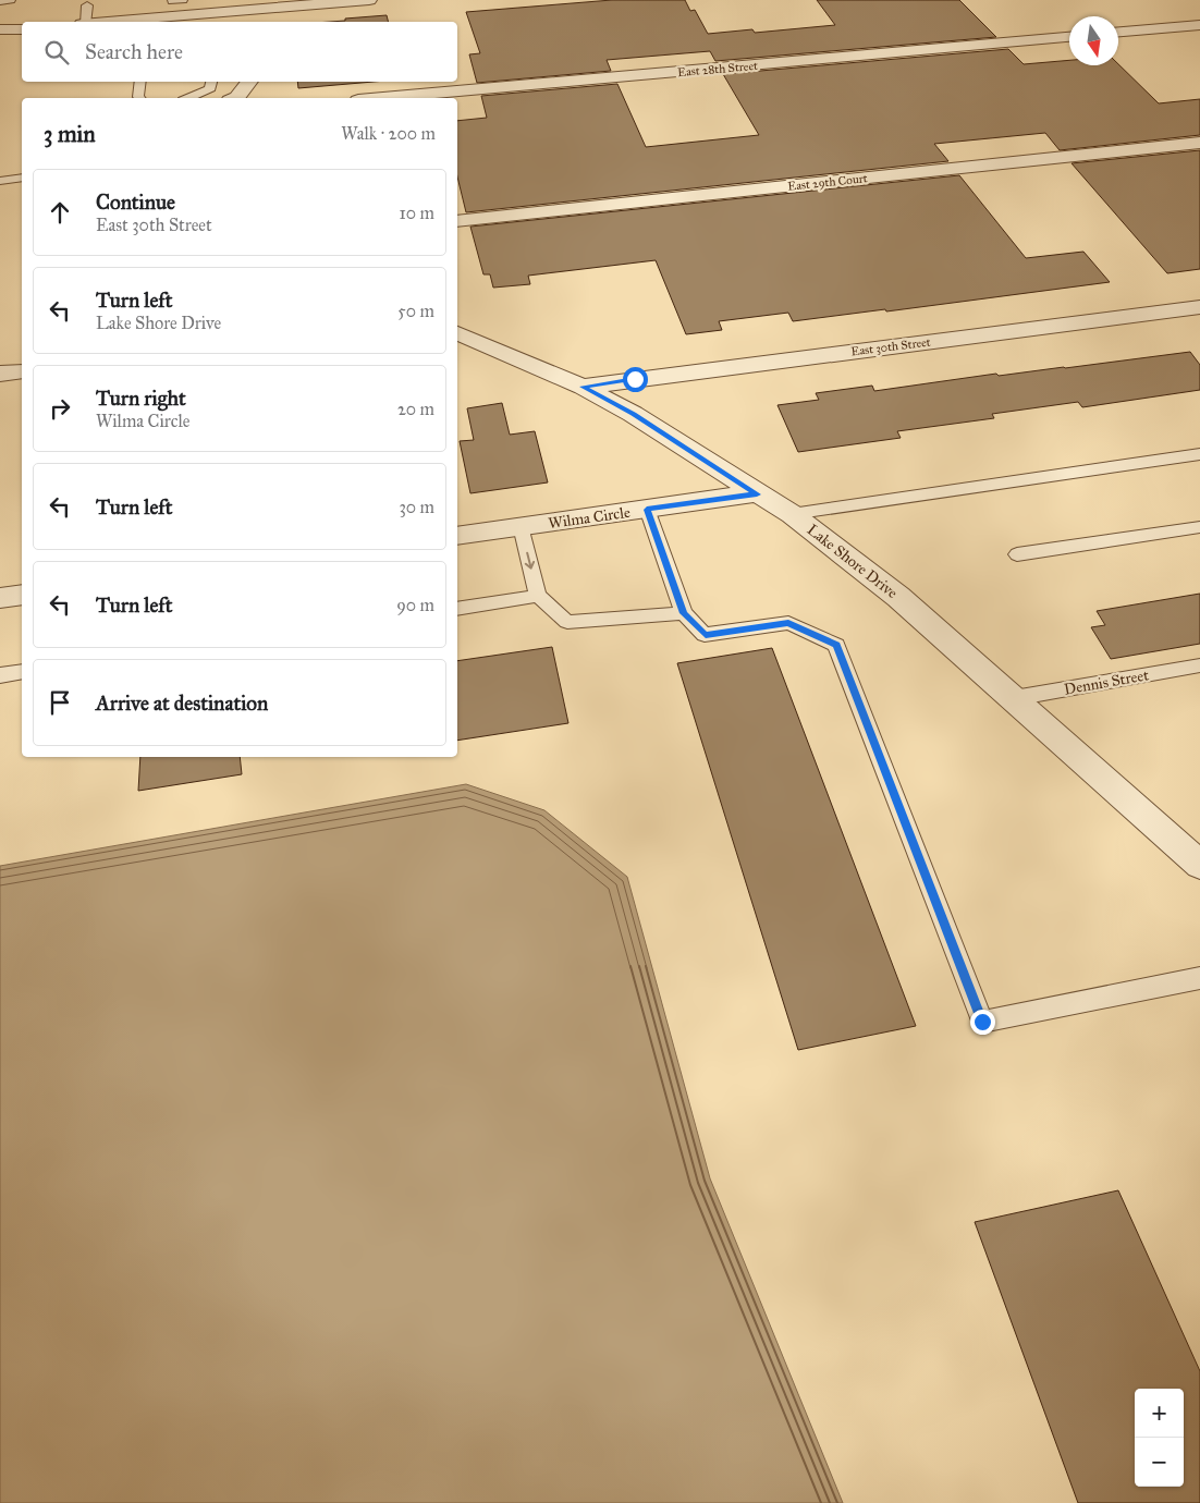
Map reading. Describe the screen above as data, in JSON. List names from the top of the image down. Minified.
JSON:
{"streets":{"street":["East 28th Street","East 29th Court","East 30th Street","Wilma Circle","Lake Shore Drive"],"lane":["Dennis Street"]},"crossings":[["East 30th Street","Lake Shore Drive"],["Wilma Circle","Lake Shore Drive"],["Lake Shore Drive","Dennis Street"]],"north":"bottom","page":{"search":"Search here","heading":["3 min","Walk · 200 m"],"list":[["Continue","East 30th Street","10 m"],["Turn left","Lake Shore Drive","50 m"],["Turn right","Wilma Circle","20 m"],["Turn left","30 m"],["Turn left","90 m"],"Arrive at destination"],"map_buttons":["+","−"]}}
